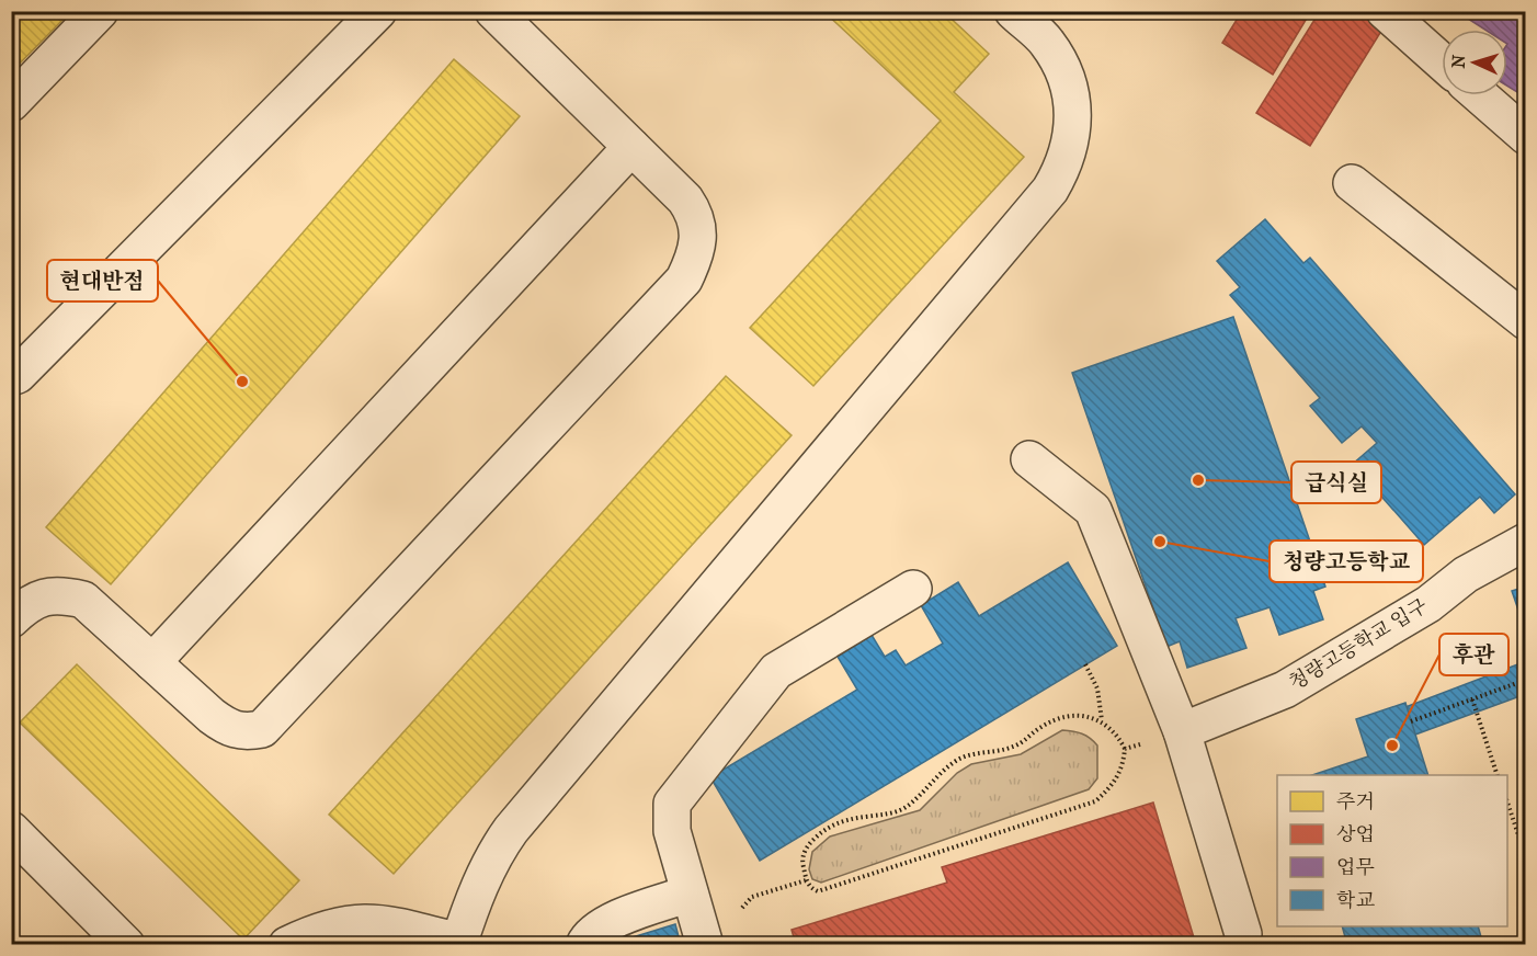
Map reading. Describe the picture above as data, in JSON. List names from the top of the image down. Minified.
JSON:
{"streets":{"lane":["청량고등학교 입구"]},"places":["현대반점","급식실","청량고등학교","후관"],"legend":["주거","상업","업무","학교"],"north":"left"}
